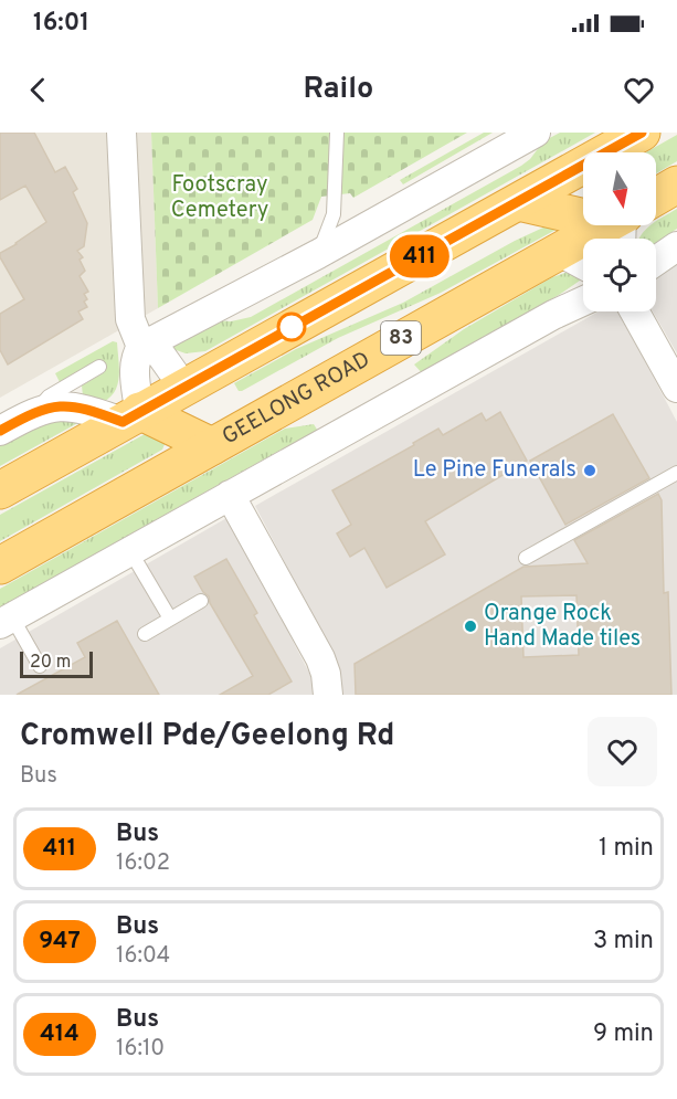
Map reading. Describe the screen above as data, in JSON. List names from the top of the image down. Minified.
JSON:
{"streets":{"highway":["83","GEELONG ROAD"]},"parks":["Footscray Cemetery"],"places":["Le Pine Funerals","Orange Rock Hand Made tiles"],"lines":["bus line 411"],"scale_bar":"20 m","north":"bottom","page":{"status":"16:01","header":"Railo","on_map":"411","scale":"20 m","heading":["Cromwell Pde/Geelong Rd","Bus"],"list":[{"mark":"411","name":"Bus","note":"16:02","value":"1 min"},{"mark":"947","name":"Bus","note":"16:04","value":"3 min"},{"mark":"414","name":"Bus","note":"16:10","value":"9 min"}]}}
